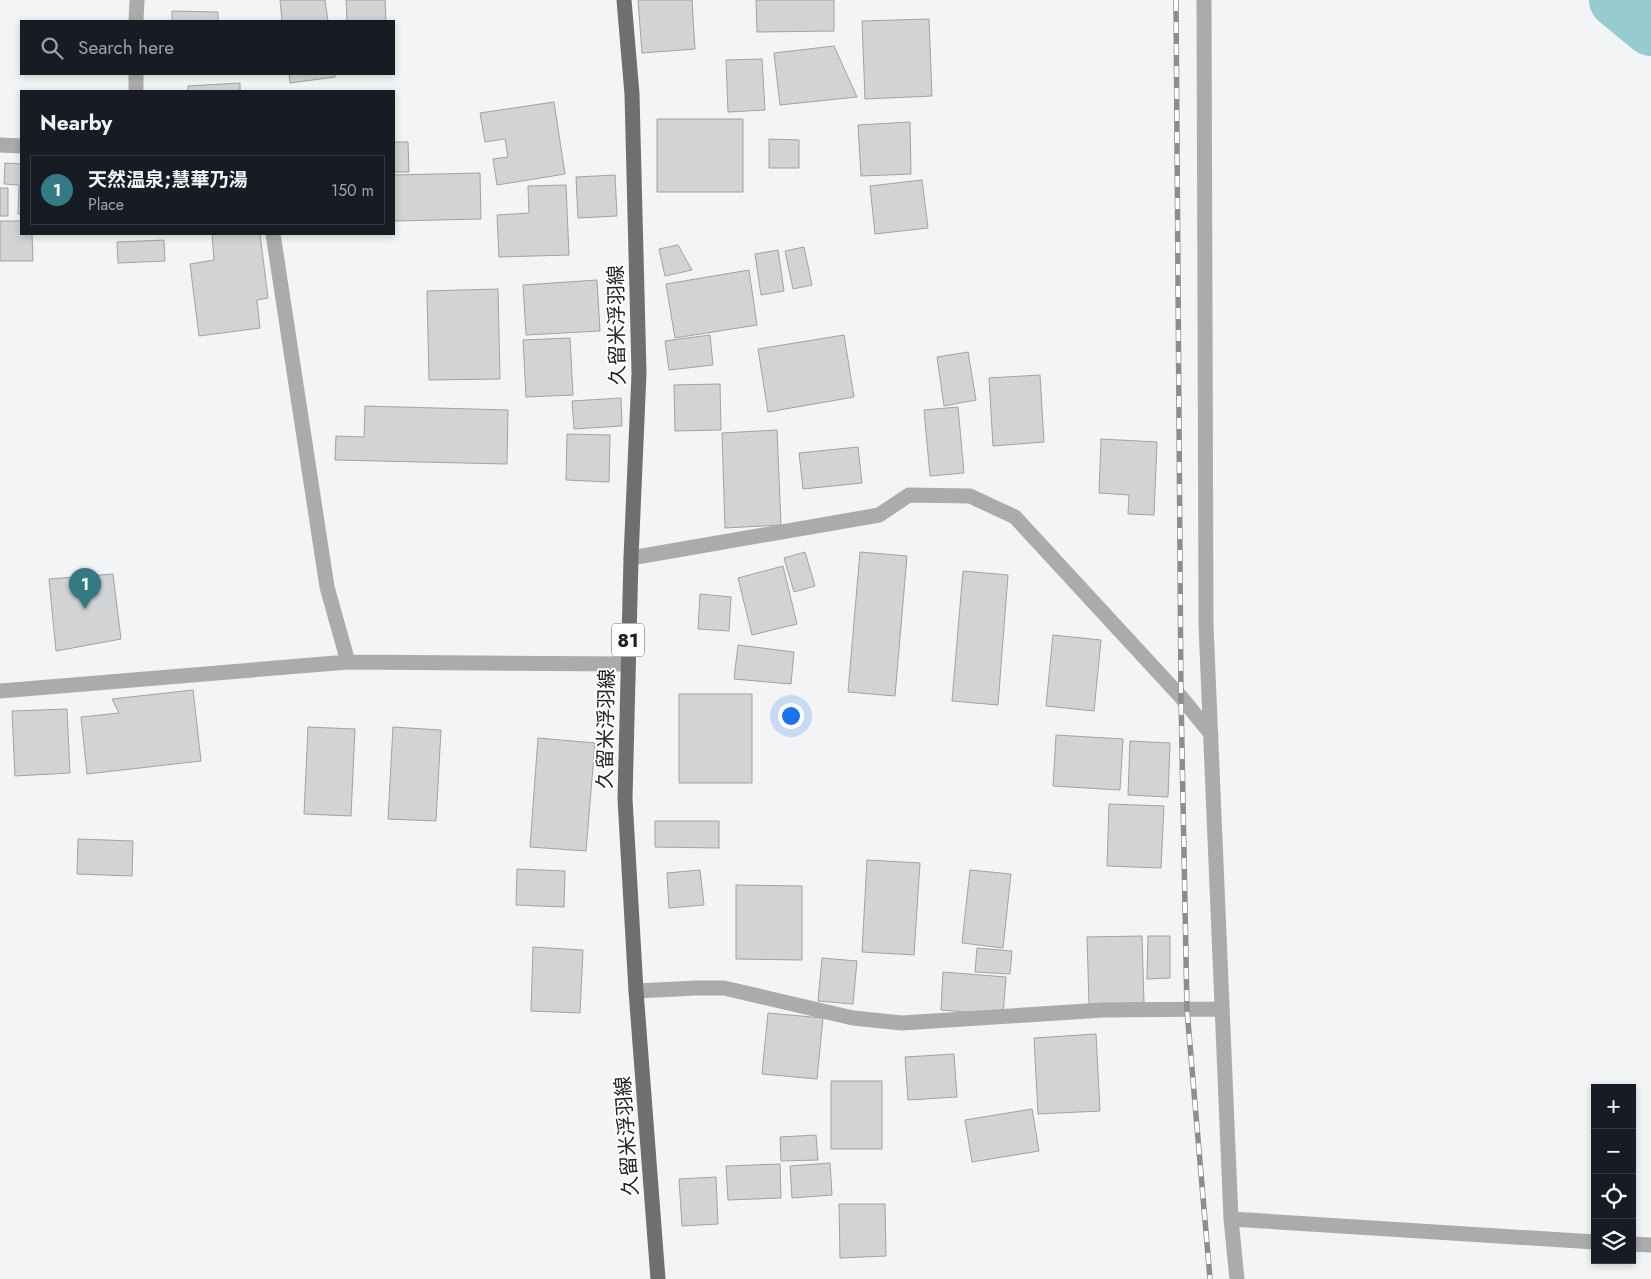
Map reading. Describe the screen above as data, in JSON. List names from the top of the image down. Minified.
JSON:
{"streets":{"main road":["久留米浮羽線","81"]},"page":{"search":"Search here","heading":"Nearby","list":[{"mark":"1","name":"天然温泉;慧華乃湯","note":"Place","value":"150 m"}],"pins":"1","map_buttons":["+","−"]}}
